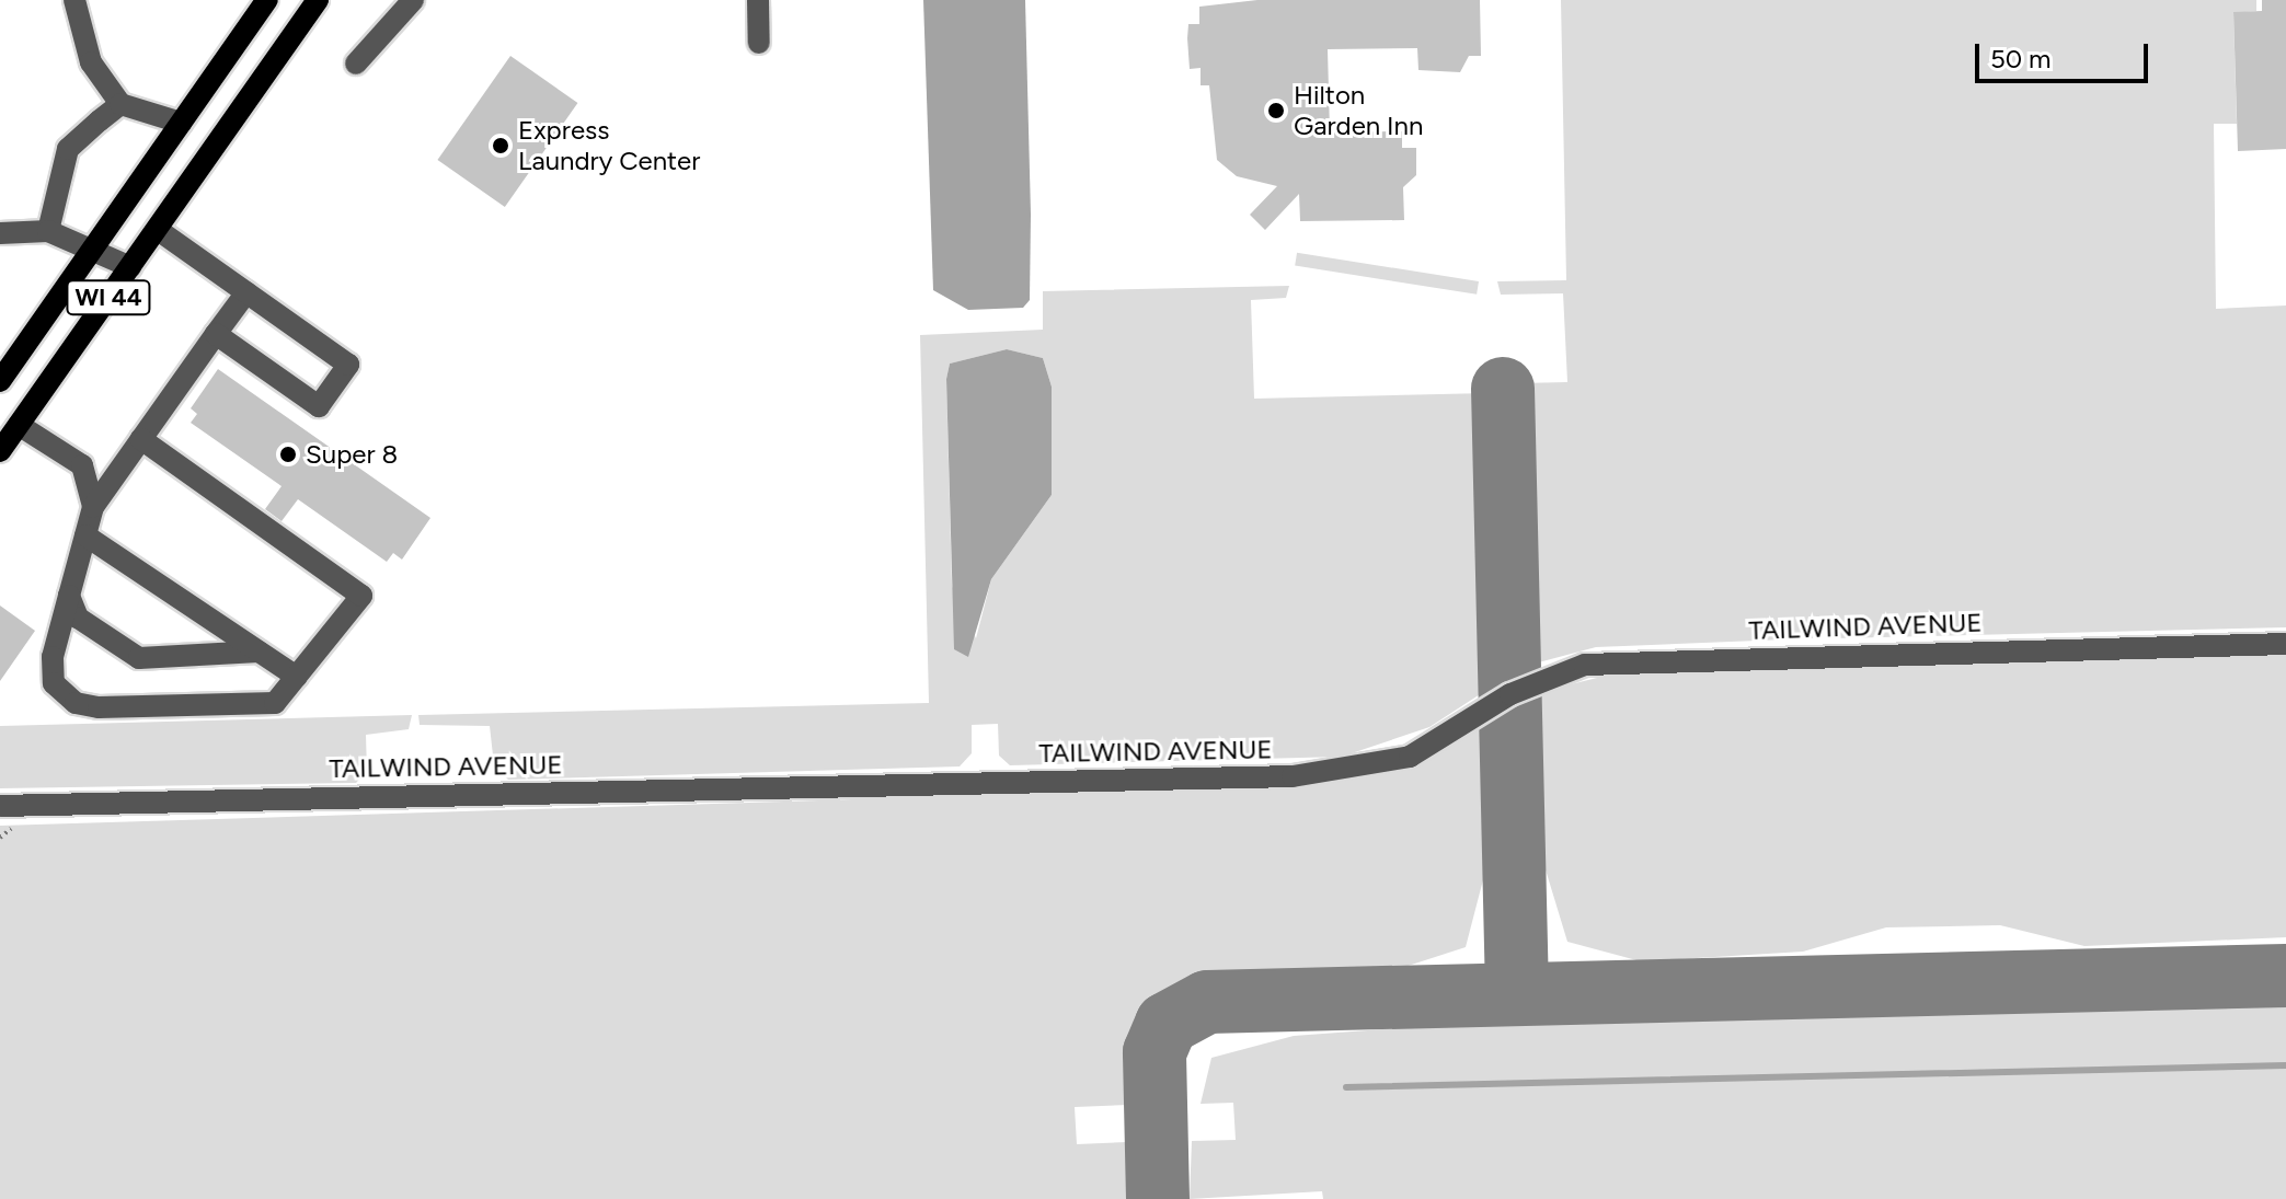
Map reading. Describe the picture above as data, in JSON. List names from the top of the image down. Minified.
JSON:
{"streets":{"main road":["WI 44"],"street":["TAILWIND AVENUE"]},"places":["Hilton Garden Inn","Express Laundry Center","Super 8"],"scale_bar":"50 m"}
